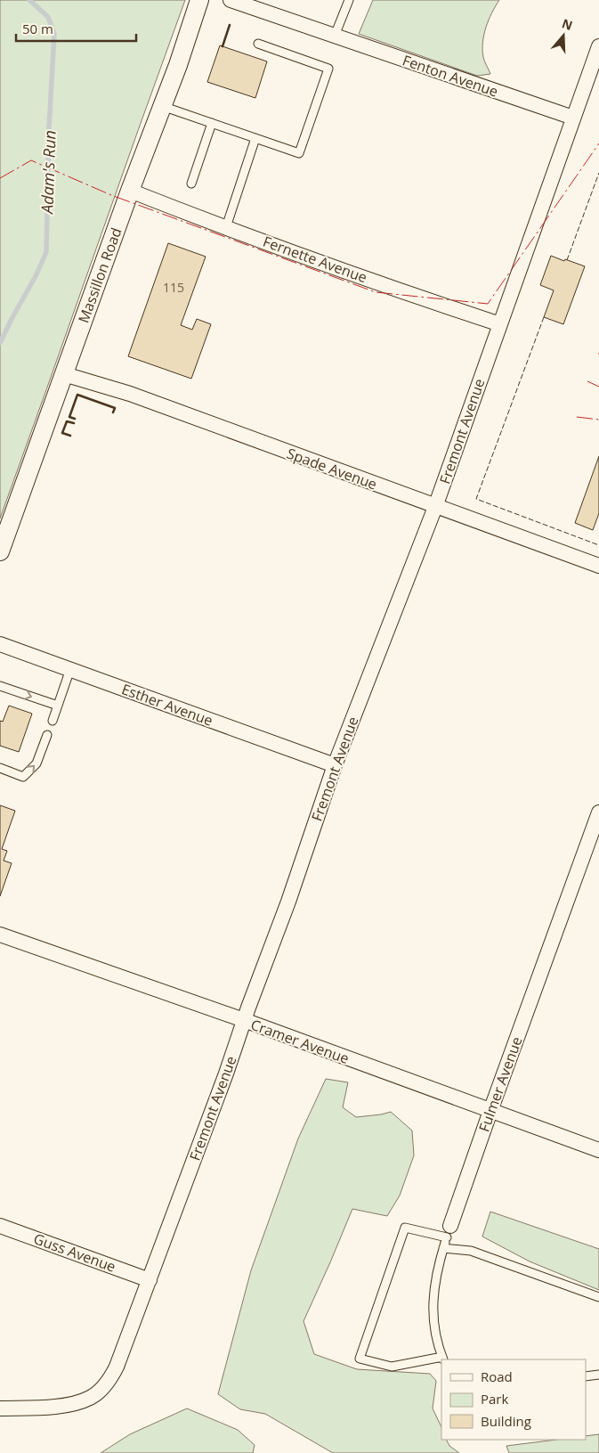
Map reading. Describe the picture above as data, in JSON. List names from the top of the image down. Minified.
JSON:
{"streets":{"street":["Fenton Avenue","Fernette Avenue","Massillon Road","Fremont Avenue","Spade Avenue","Esther Avenue","Cramer Avenue","Fulmer Avenue","Guss Avenue"]},"crossings":[["Fenton Avenue","Fremont Avenue"],["Fernette Avenue","Massillon Road"],["Fernette Avenue","Fremont Avenue"],["Massillon Road","Spade Avenue"],["Fremont Avenue","Spade Avenue"],["Fremont Avenue","Esther Avenue"],["Fremont Avenue","Cramer Avenue"],["Fremont Avenue","Guss Avenue"],["Cramer Avenue","Fulmer Avenue"]],"water":["Adam's Run"],"house_numbers":["115"],"legend":["Road","Park","Building"],"scale_bar":"50 m","north":"top"}
